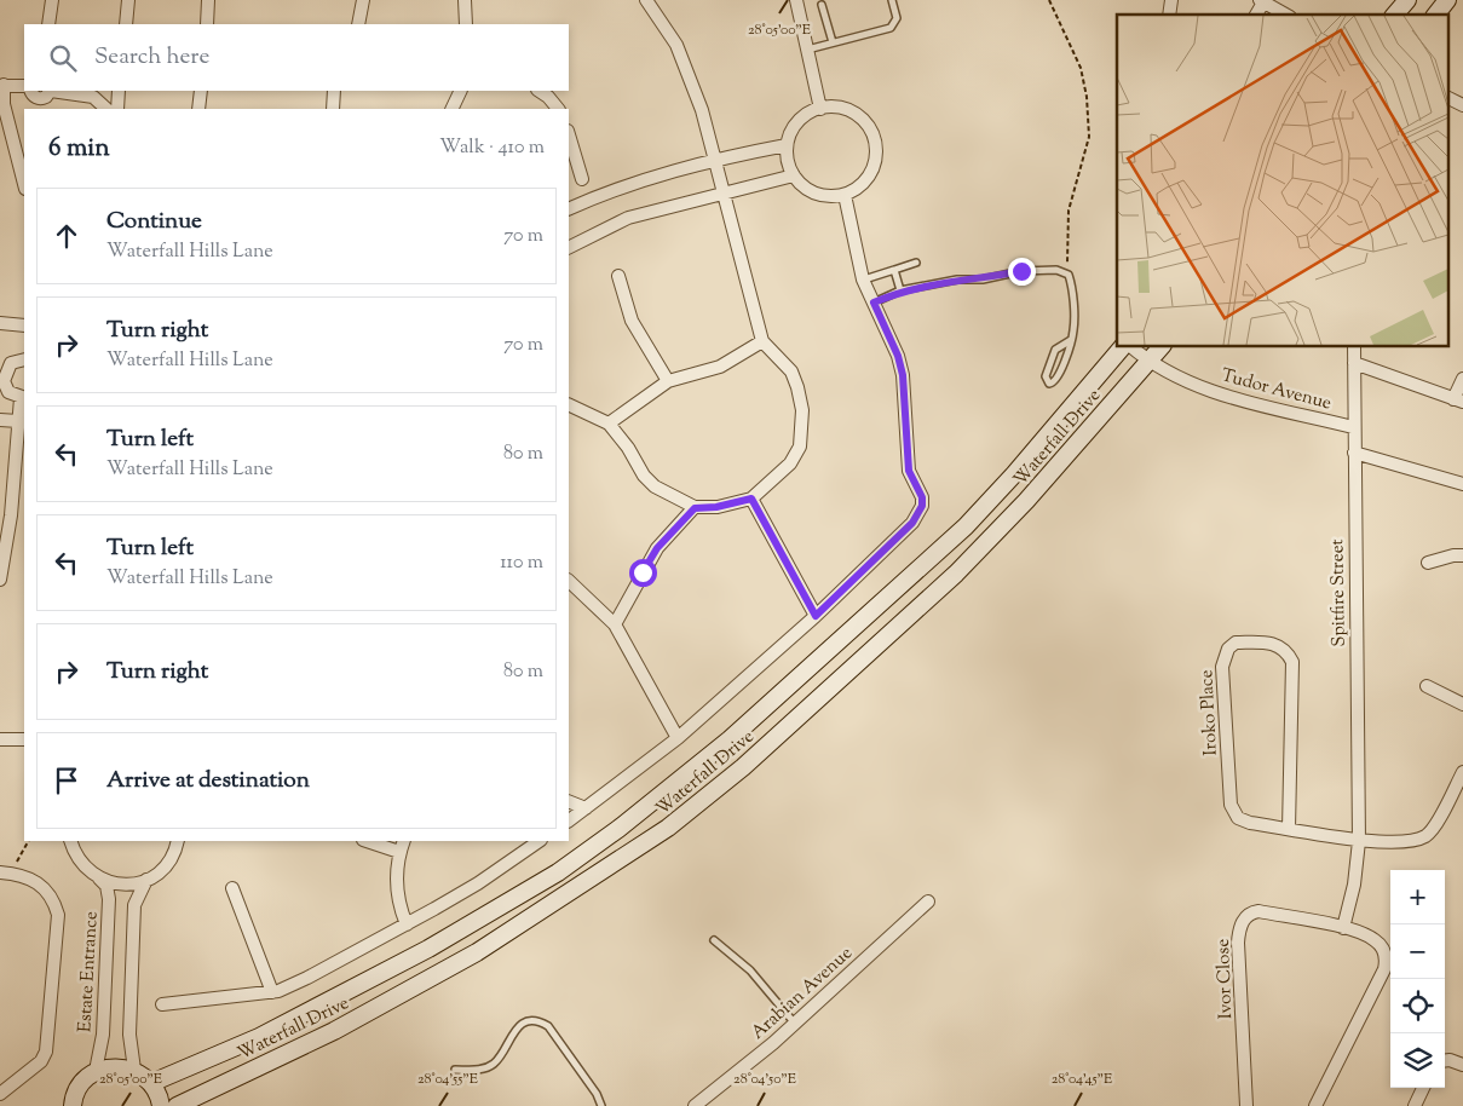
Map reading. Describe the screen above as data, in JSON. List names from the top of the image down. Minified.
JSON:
{"streets":{"main road":["Waterfall Drive"],"street":["Tudor Avenue","Spitfire Street","Iroko Place","Estate Entrance","Ivor Close","Arabian Avenue"]},"crossings":[["Tudor Avenue","Waterfall Drive"],["Tudor Avenue","Spitfire Street"],["Spitfire Street","Iroko Place"]],"page":{"search":"Search here","heading":["6 min","Walk · 410 m"],"list":[["Continue","Waterfall Hills Lane","70 m"],["Turn right","Waterfall Hills Lane","70 m"],["Turn left","Waterfall Hills Lane","80 m"],["Turn left","Waterfall Hills Lane","110 m"],["Turn right","80 m"],"Arrive at destination"],"map_buttons":["+","−"]},"coordinates":["28°05'00\"E","28°04'55\"E","28°04'50\"E","28°04'45\"E"]}
